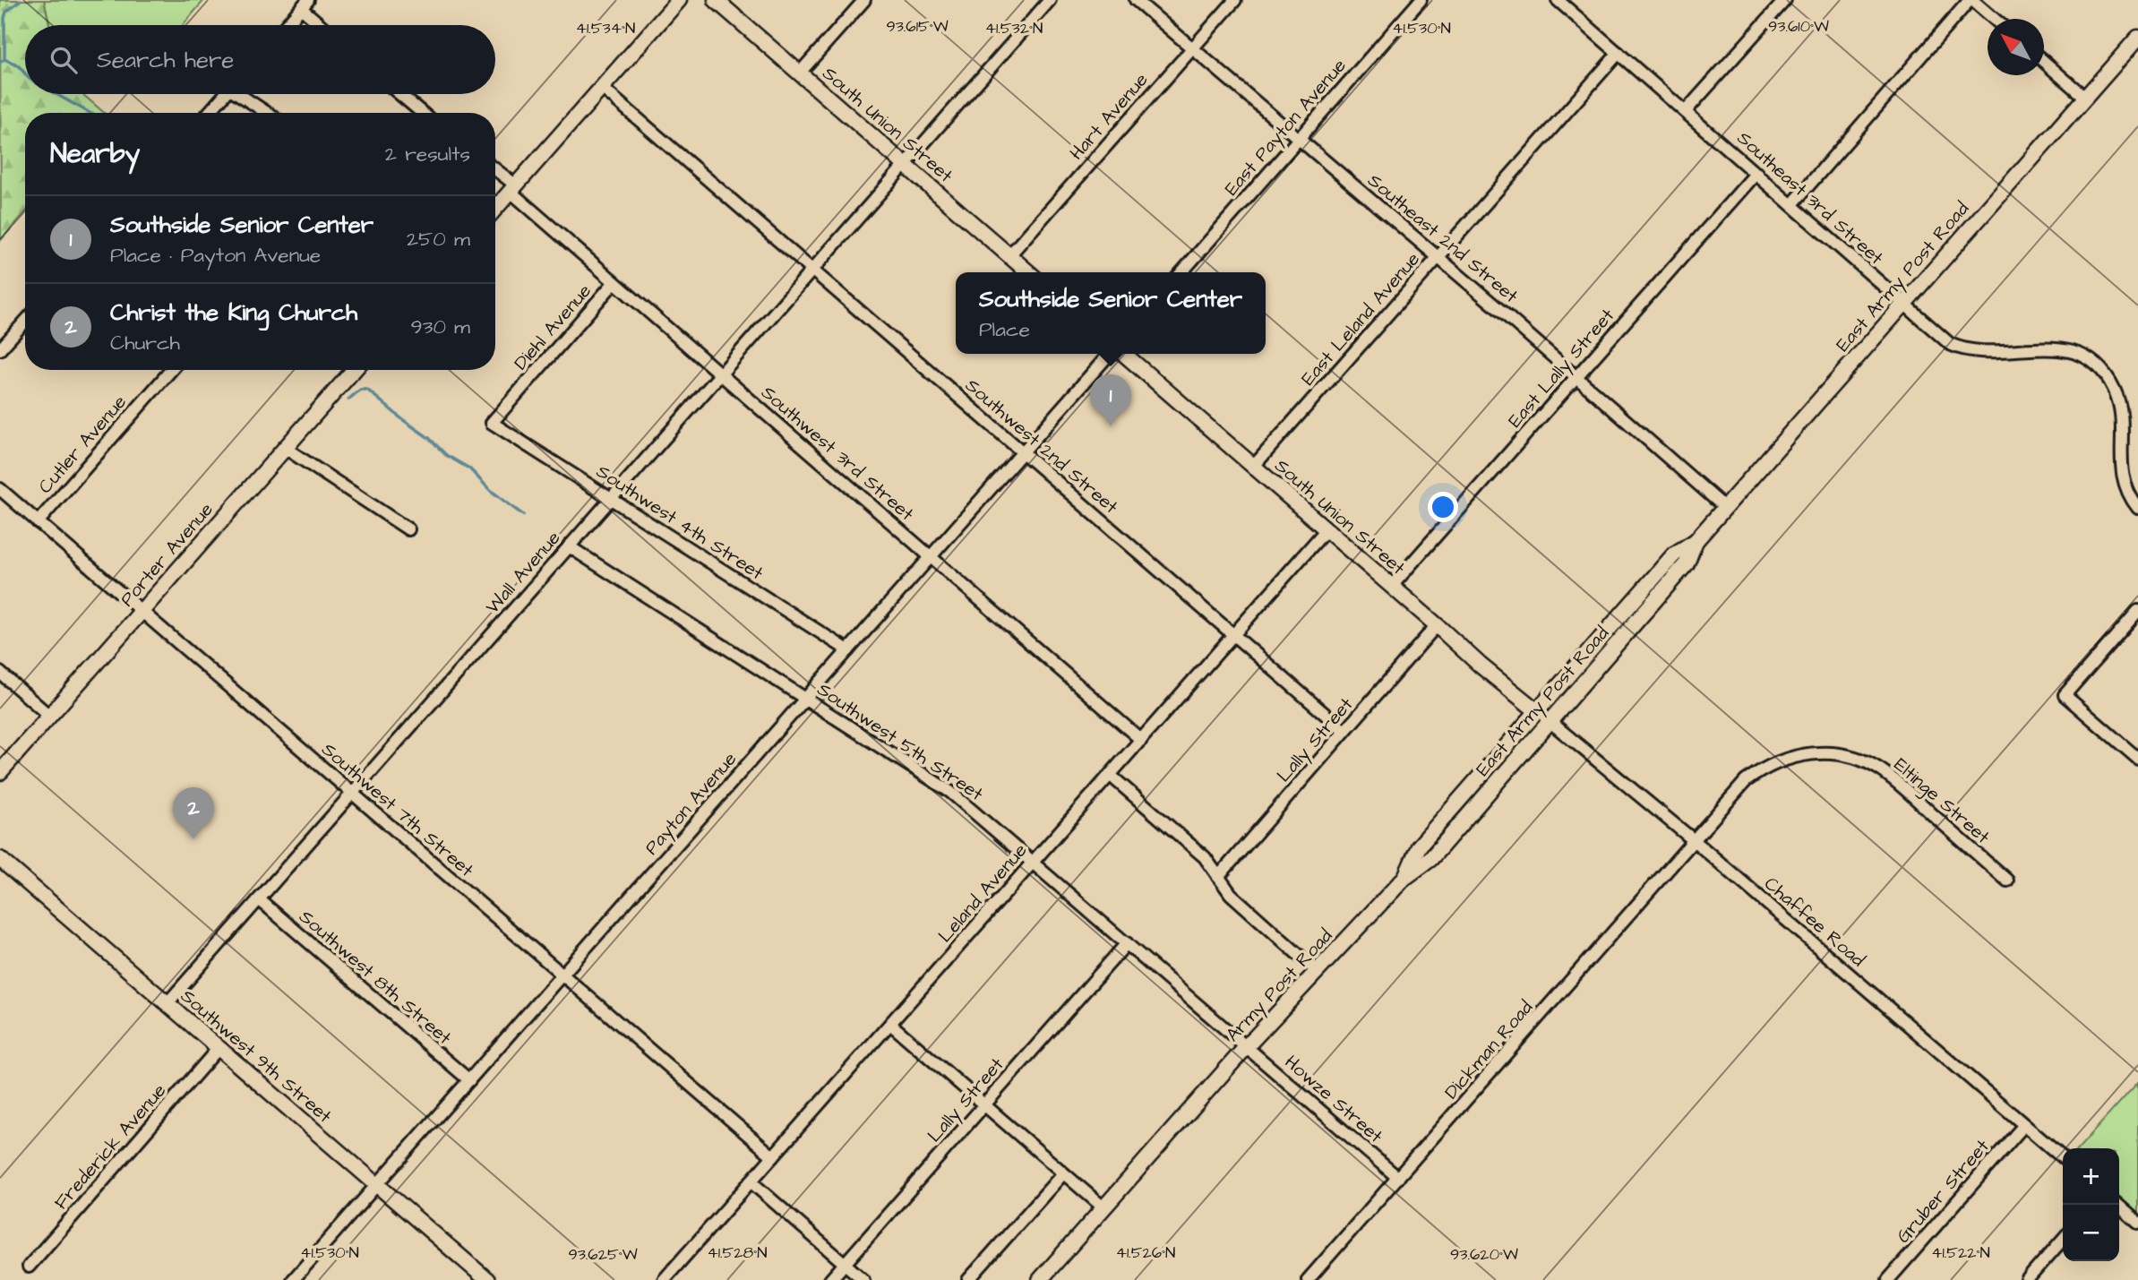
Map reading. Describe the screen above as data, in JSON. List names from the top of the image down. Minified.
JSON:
{"streets":{"main road":["South Union Street","East Army Post Road","Porter Avenue","Army Post Road","Southwest 9th Street"],"street":["Hart Avenue","East Payton Avenue","Southeast 3rd Street","Southeast 2nd Street","East Leland Avenue","Diehl Avenue","East Lally Street","Cutler Avenue","Southwest 2nd Street","Southwest 3rd Street","Southwest 4th Street","Wall Avenue","Lally Street","Southwest 5th Street","Eltinge Street","Payton Avenue","Southwest 7th Street","Leland Avenue","Chaffee Road","Southwest 8th Street","Dickman Road","Howze Street","Frederick Avenue","Gruber Street"]},"crossings":[["Hart Avenue","South Union Street"],["Hart Avenue","Southeast 2nd Street"],["South Union Street","East Army Post Road"],["South Union Street","East Leland Avenue"],["South Union Street","East Lally Street"],["South Union Street","Wall Avenue"],["South Union Street","Lally Street"],["South Union Street","Leland Avenue"],["South Union Street","Chaffee Road"],["South Union Street","Army Post Road"],["East Payton Avenue","Southeast 2nd Street"],["Southeast 3rd Street","East Army Post Road"],["Southeast 3rd Street","East Leland Avenue"],["Southeast 3rd Street","East Lally Street"],["Southeast 2nd Street","East Army Post Road"],["Southeast 2nd Street","East Leland Avenue"],["Southeast 2nd Street","East Lally Street"],["East Army Post Road","Chaffee Road"],["East Army Post Road","Army Post Road"],["Diehl Avenue","Southwest 3rd Street"],["Diehl Avenue","Southwest 4th Street"],["Cutler Avenue","Southwest 7th Street"],["Southwest 2nd Street","Wall Avenue"],["Southwest 2nd Street","Lally Street"],["Southwest 2nd Street","Payton Avenue"],["Southwest 2nd Street","Leland Avenue"],["Southwest 3rd Street","Wall Avenue"],["Southwest 3rd Street","Payton Avenue"],["Southwest 3rd Street","Leland Avenue"],["Southwest 4th Street","Wall Avenue"],["Southwest 4th Street","Payton Avenue"],["Porter Avenue","Southwest 7th Street"],["Wall Avenue","Southwest 5th Street"],["Wall Avenue","Southwest 7th Street"],["Wall Avenue","Southwest 8th Street"],["Wall Avenue","Southwest 9th Street"],["Lally Street","Southwest 5th Street"],["Southwest 5th Street","Payton Avenue"],["Southwest 5th Street","Leland Avenue"],["Southwest 5th Street","Army Post Road"],["Southwest 5th Street","Howze Street"],["Eltinge Street","Chaffee Road"],["Eltinge Street","Dickman Road"],["Payton Avenue","Southwest 7th Street"],["Payton Avenue","Southwest 8th Street"],["Payton Avenue","Southwest 9th Street"],["Southwest 7th Street","Leland Avenue"],["Chaffee Road","Army Post Road"],["Chaffee Road","Dickman Road"],["Chaffee Road","Gruber Street"],["Army Post Road","Howze Street"],["Dickman Road","Howze Street"],["Southwest 9th Street","Frederick Avenue"]],"north":"top left","page":{"search":"Search here","heading":["Nearby","2 results"],"list":[{"mark":"1","name":"Southside Senior Center","note":"Place · Payton Avenue","value":"250 m"},{"mark":"2","name":"Christ the King Church","note":"Church","value":"930 m"}],"popup":["Southside Senior Center","Place"],"pins":["1","2"],"map_buttons":["+","−"]},"coordinates":["93.610°W","93.615°W","41.534°N","41.532°N","41.530°N","41.528°N","41.526°N","41.522°N","93.625°W","93.620°W"]}
